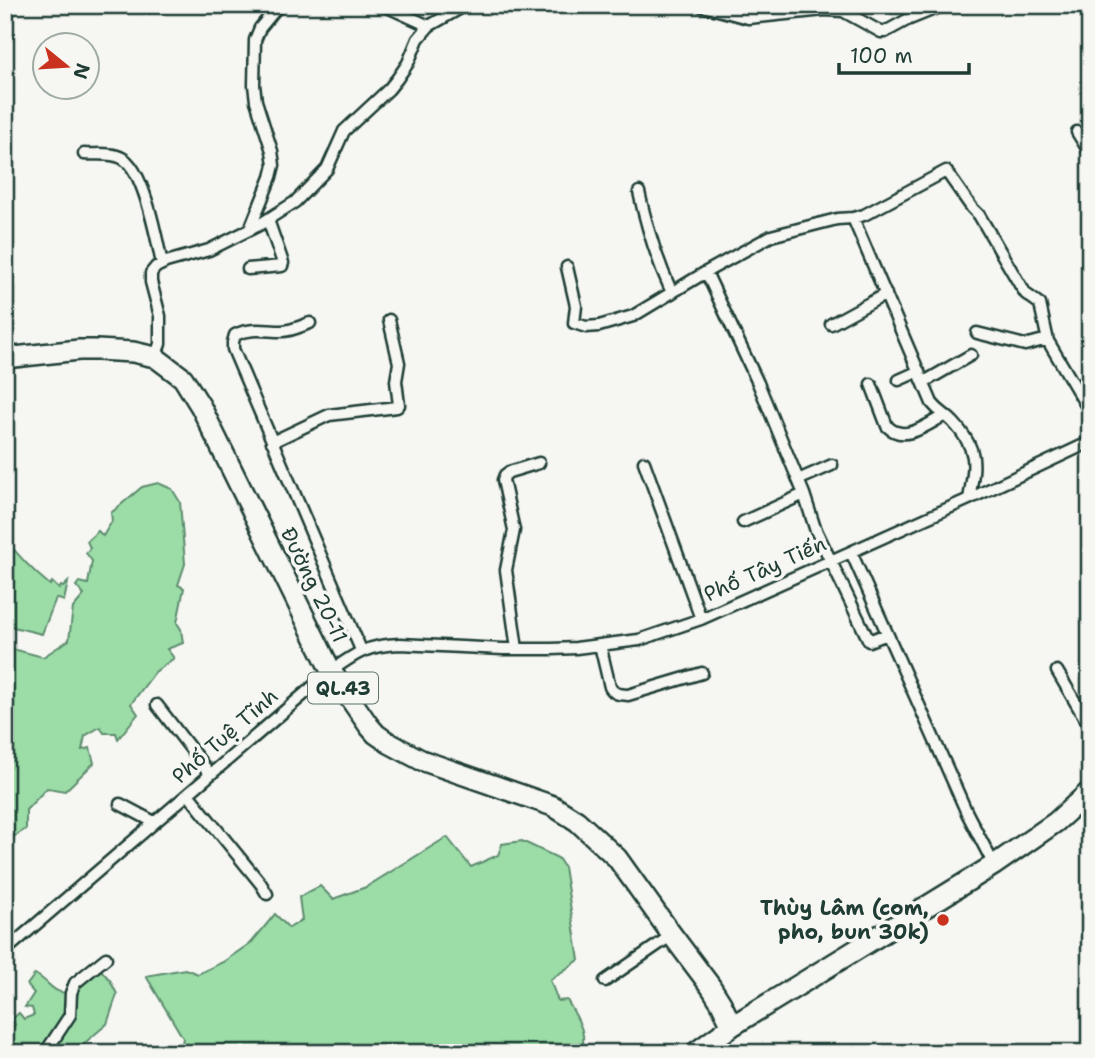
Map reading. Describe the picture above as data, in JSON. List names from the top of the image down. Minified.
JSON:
{"streets":{"highway":["Đường 20-11","QL.43"],"street":["Phố Tây Tiến","Phố Tuệ Tĩnh"]},"crossings":[["Phố Tây Tiến","Đường 20-11"],["Phố Tây Tiến","Phố Tuệ Tĩnh"],["Đường 20-11","Phố Tuệ Tĩnh"]],"places":["Thùy Lâm (com, pho, bun 30k)"],"scale_bar":"100 m","north":"right"}
